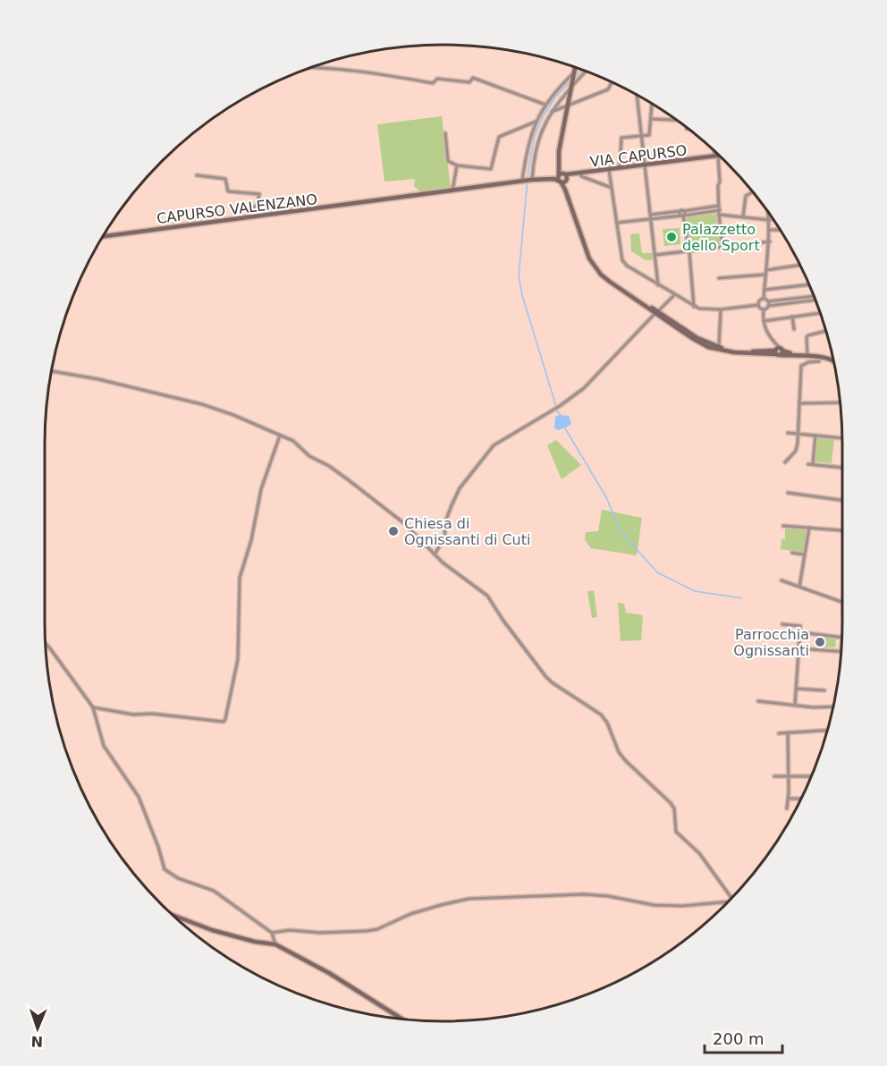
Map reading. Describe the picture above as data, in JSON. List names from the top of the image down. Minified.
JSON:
{"streets":{"street":["VIA CAPURSO","CAPURSO VALENZANO"]},"crossings":[["VIA CAPURSO","CAPURSO VALENZANO"]],"places":["Palazzetto dello Sport","Chiesa di Ognissanti di Cuti","Parrocchia Ognissanti"],"scale_bar":"200 m","north":"bottom"}
